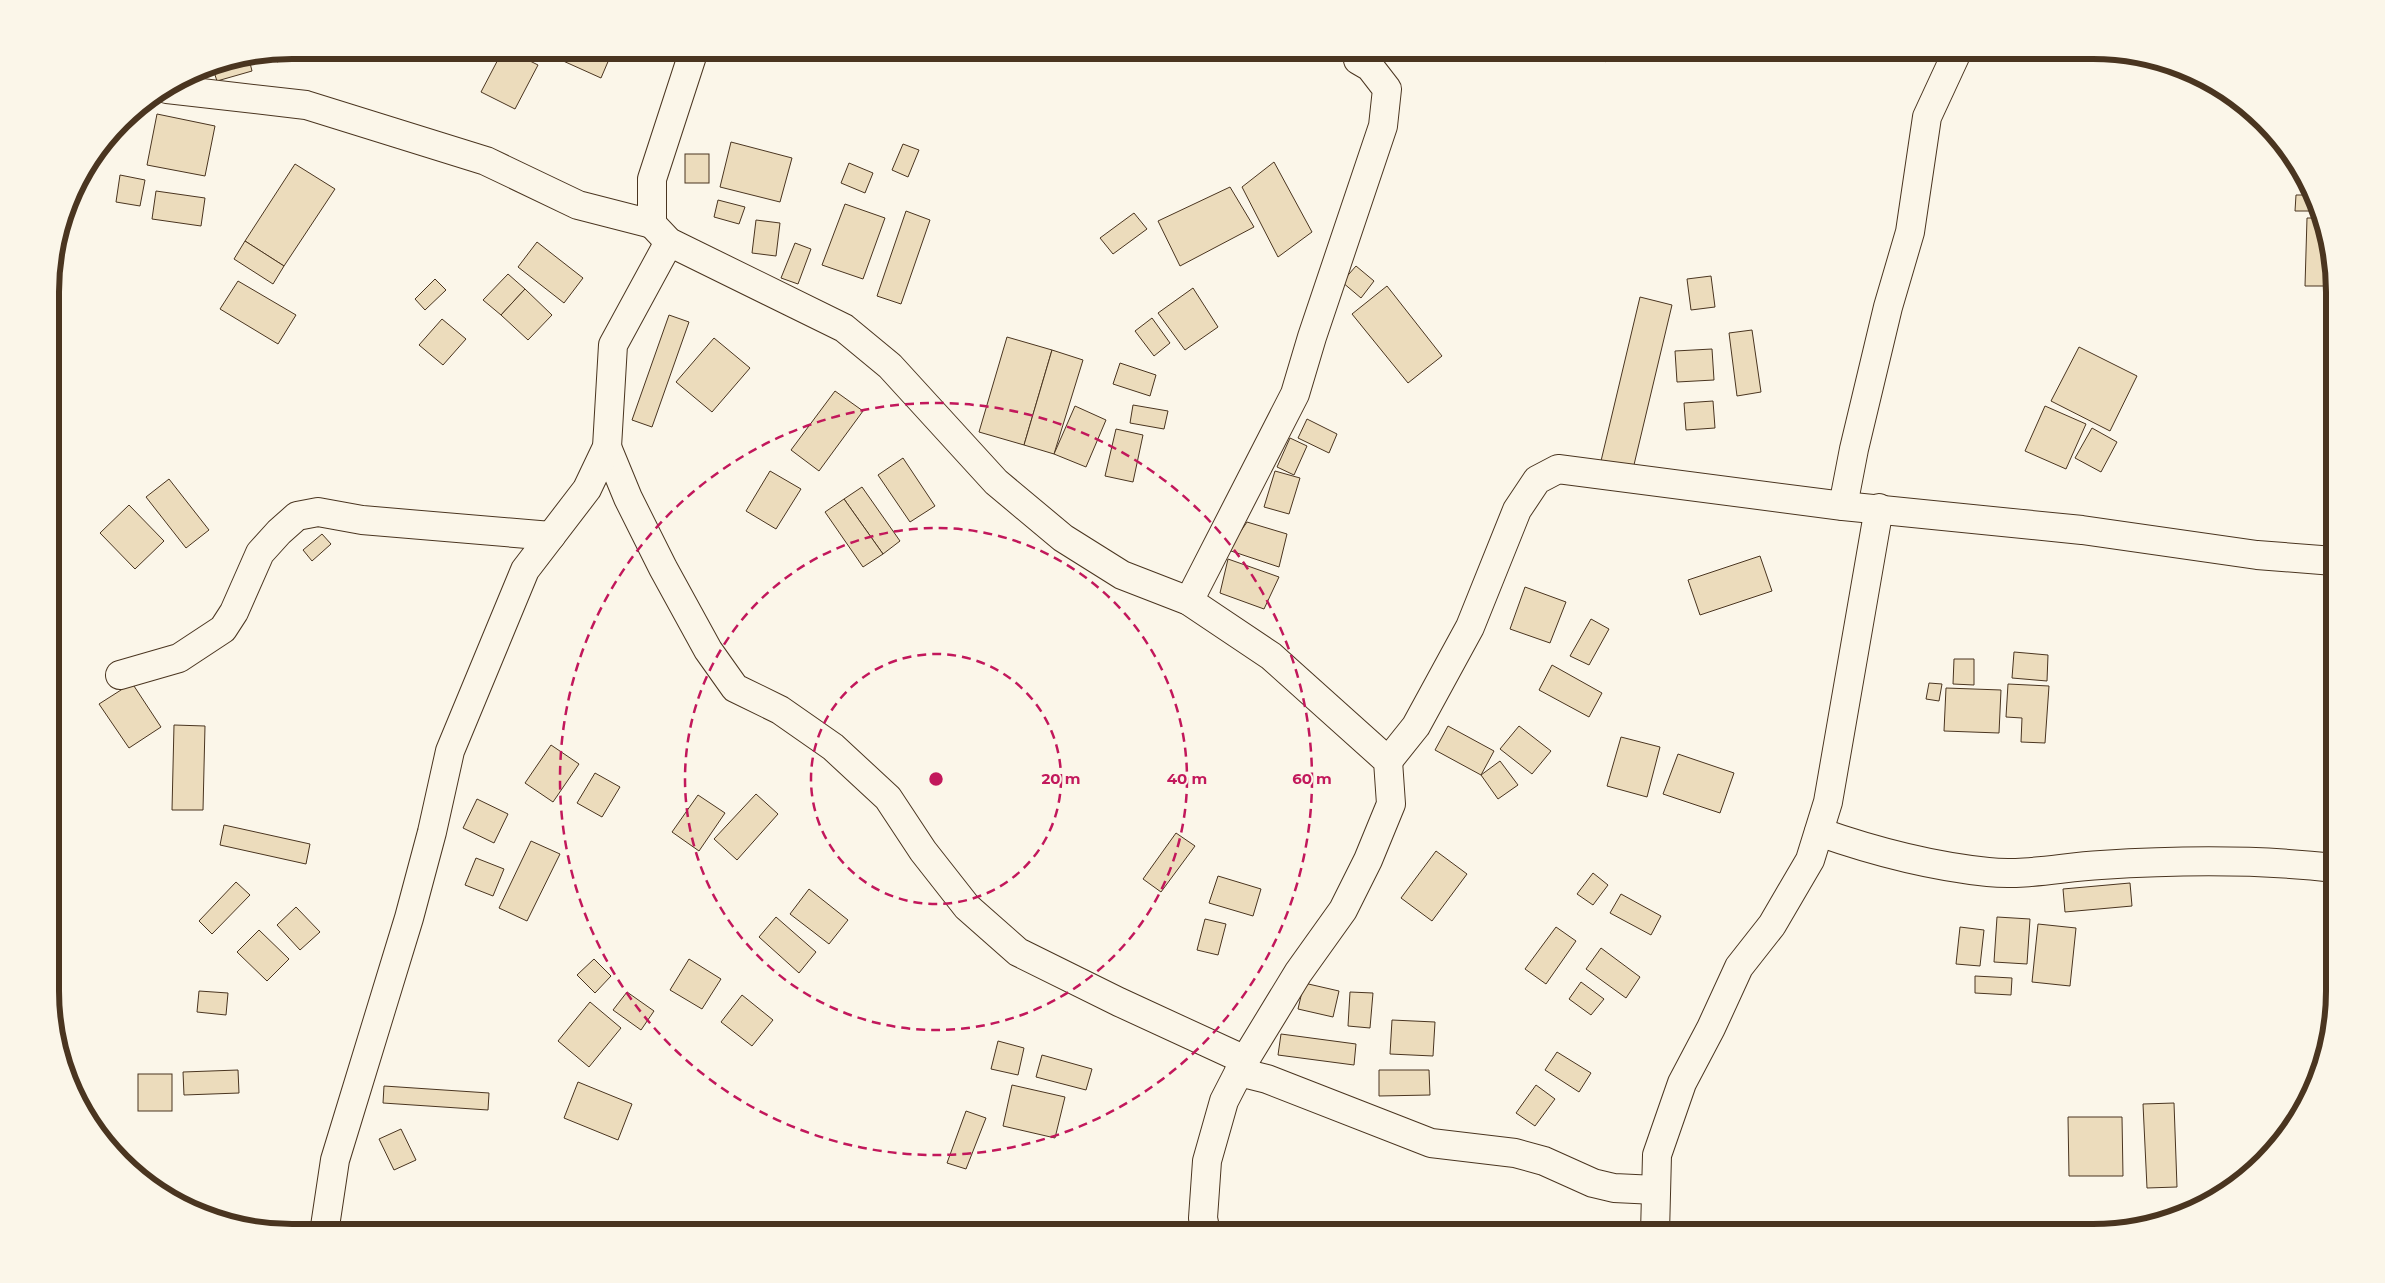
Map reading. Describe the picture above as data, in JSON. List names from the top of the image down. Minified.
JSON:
{"rings":["20 m","40 m","60 m"]}
